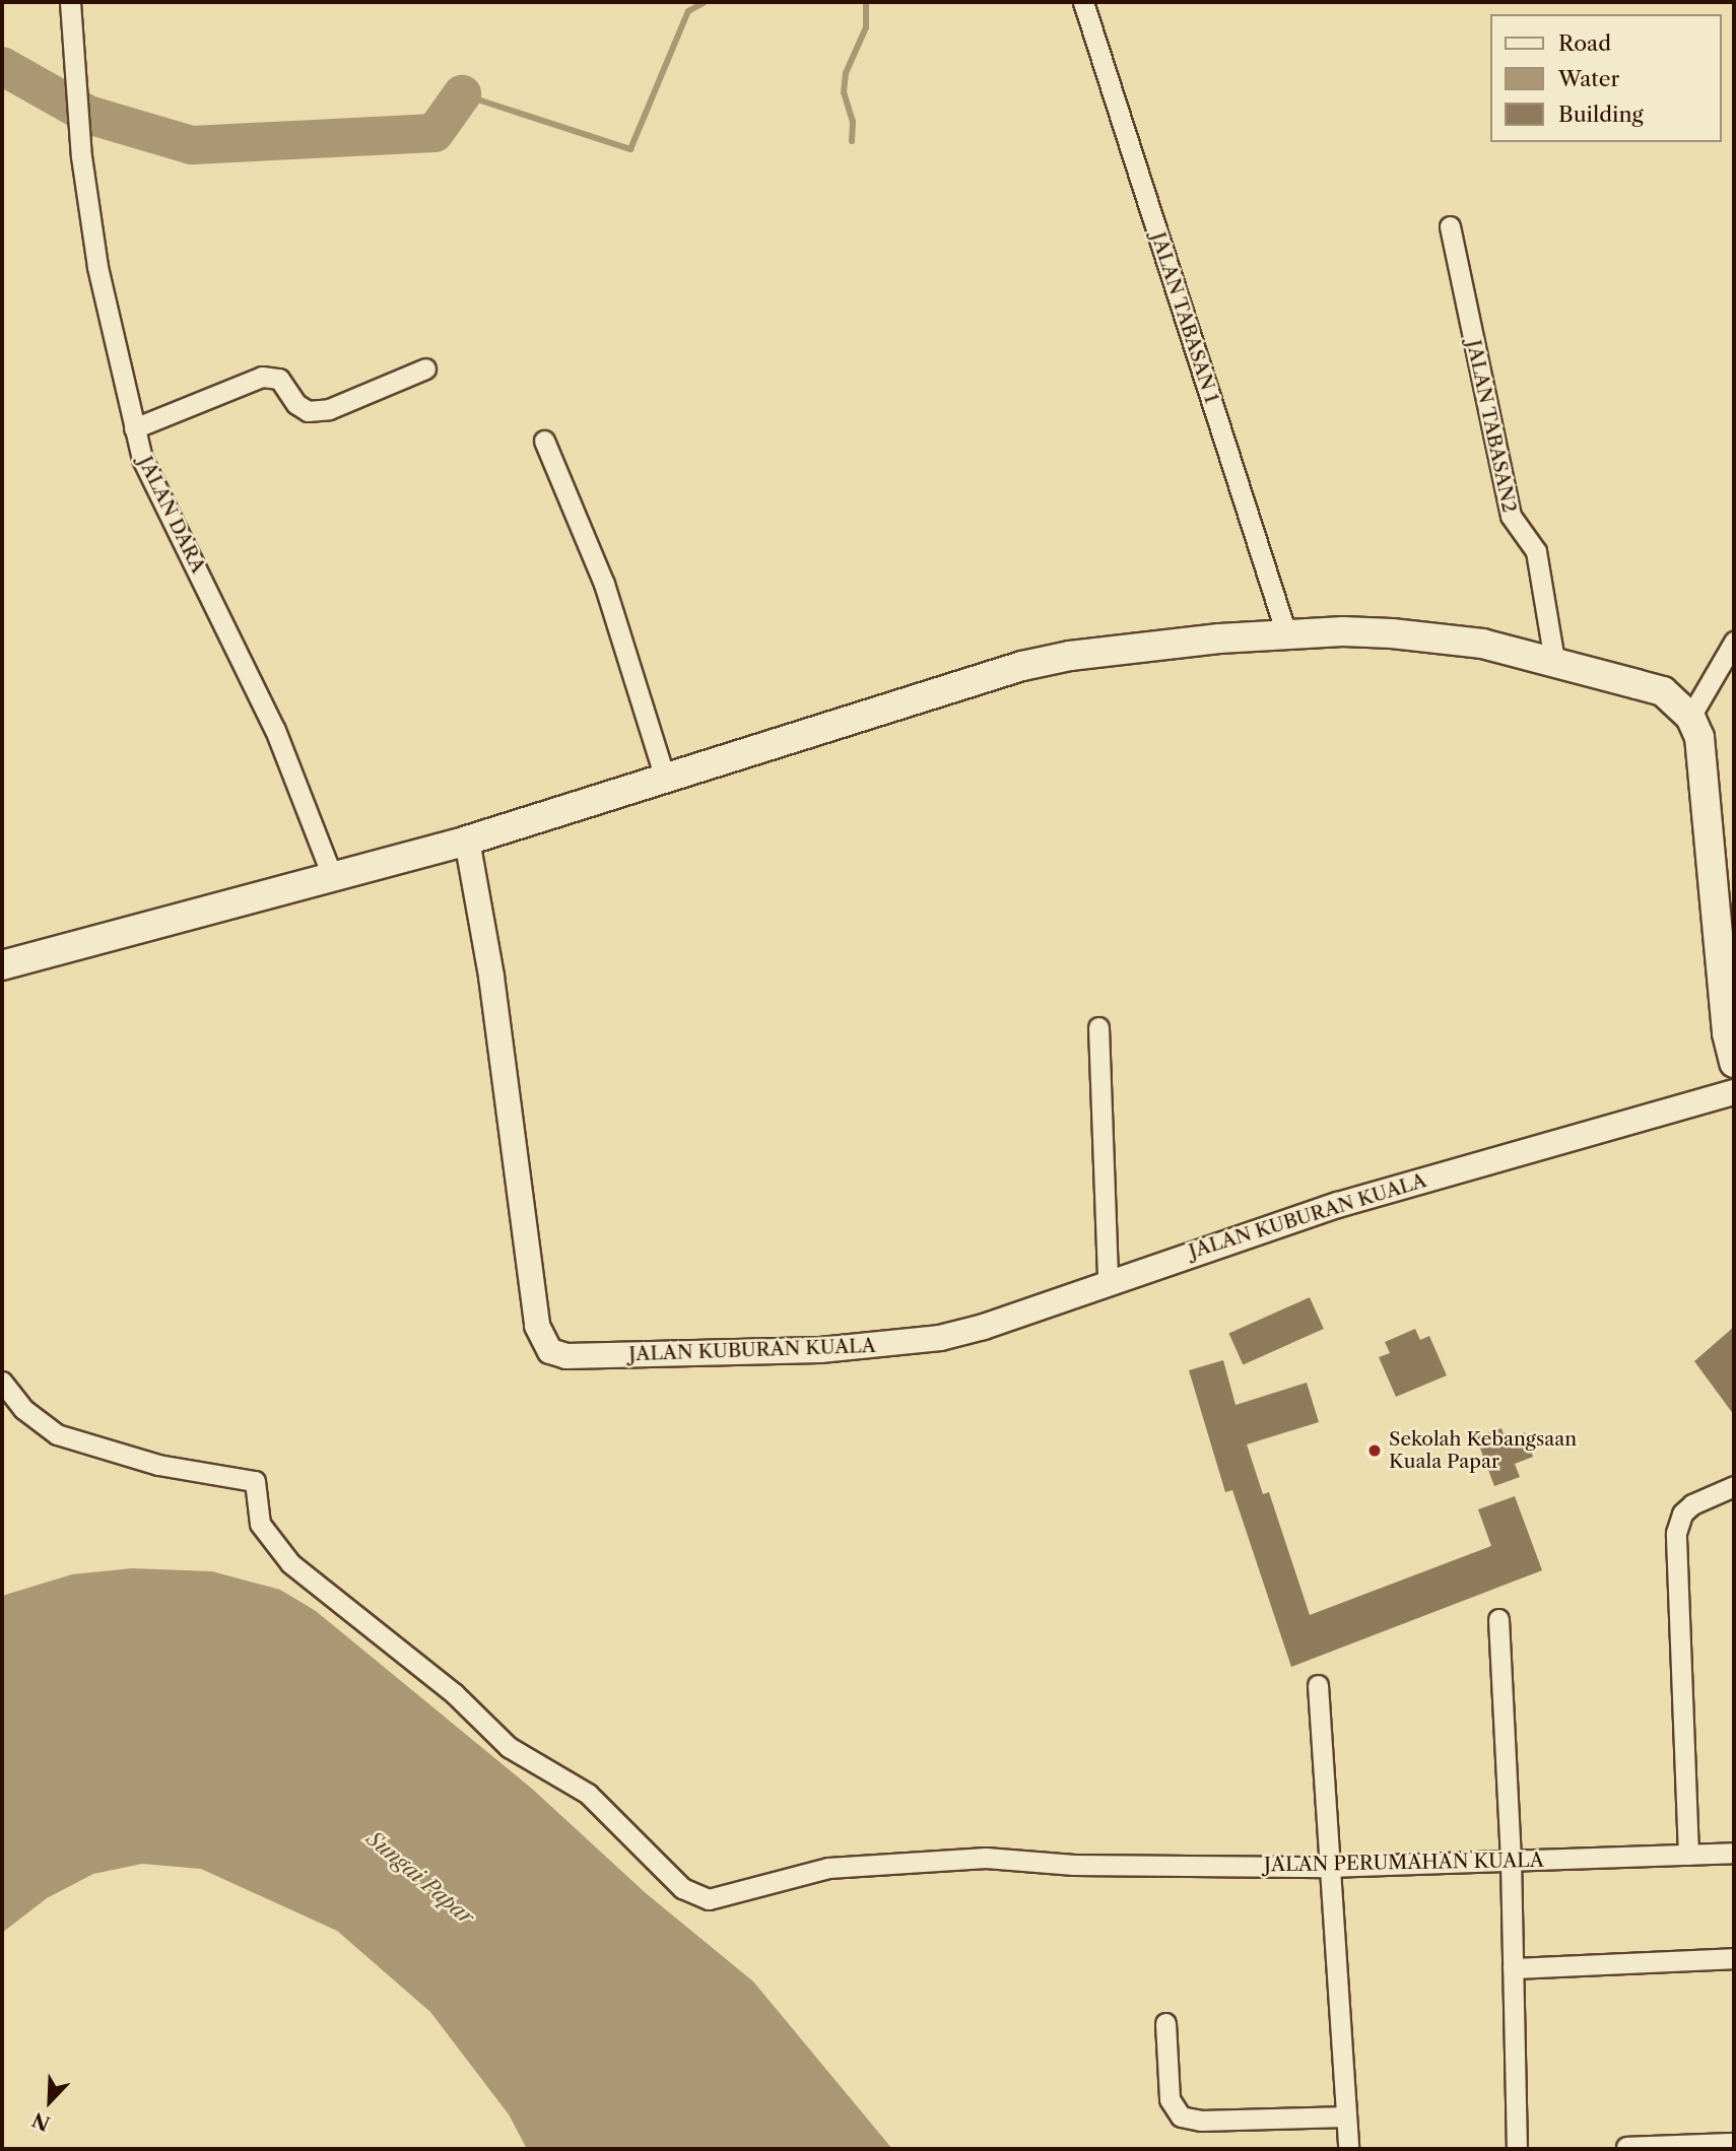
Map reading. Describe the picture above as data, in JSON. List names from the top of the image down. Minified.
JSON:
{"streets":{"street":["JALAN TABASAN 1","JALAN TABASAN2","JALAN DARA","JALAN KUBURAN KUALA","JALAN PERUMAHAN KUALA"]},"water":["Sungai Papar"],"places":["Sekolah Kebangsaan Kuala Papar"],"legend":["Road","Water","Building"],"north":"bottom left"}
